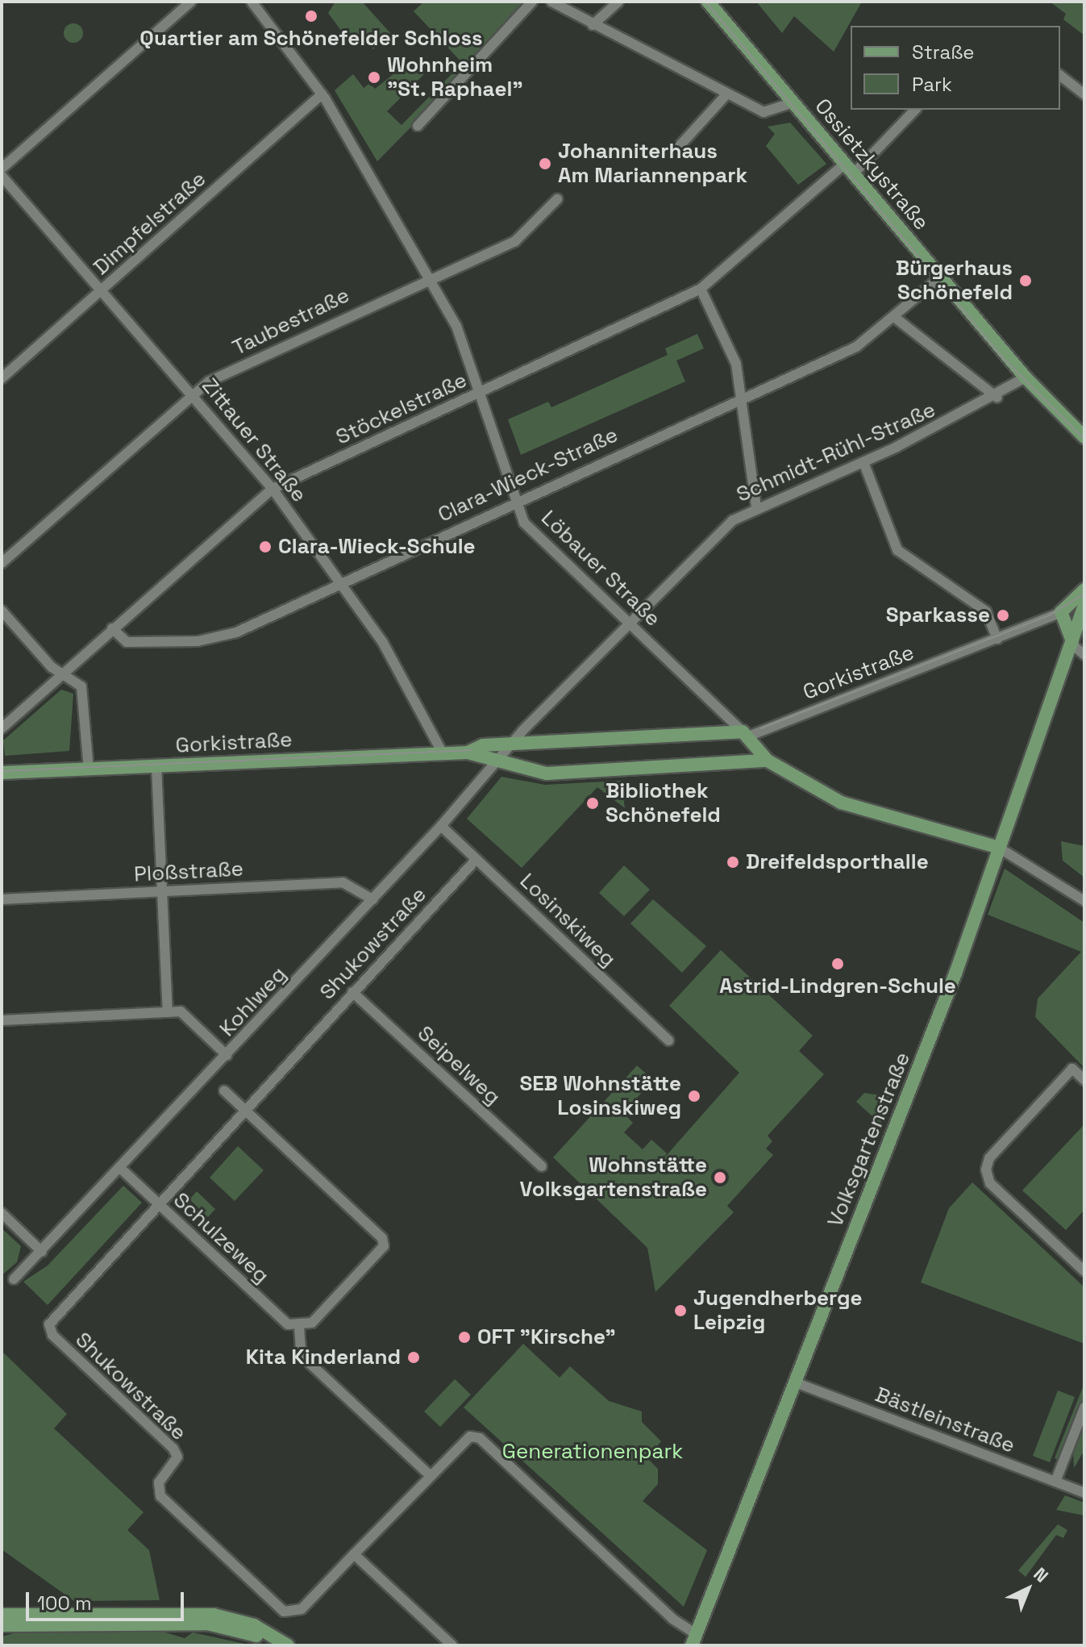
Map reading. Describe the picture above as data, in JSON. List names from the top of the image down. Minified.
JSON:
{"streets":{"main road":["Ossietzkystraße","Löbauer Straße","Gorkistraße","Volksgartenstraße"],"street":["Dimpfelstraße","Taubestraße","Stöckelstraße","Zittauer Straße","Schmidt-Rühl-Straße","Clara-Wieck-Straße","Ploßstraße","Losinskiweg","Shukowstraße","Kohlweg","Seipelweg","Schulzeweg","Bästleinstraße"]},"crossings":[["Ossietzkystraße","Stöckelstraße"],["Ossietzkystraße","Schmidt-Rühl-Straße"],["Ossietzkystraße","Clara-Wieck-Straße"],["Dimpfelstraße","Zittauer Straße"],["Dimpfelstraße","Löbauer Straße"],["Taubestraße","Zittauer Straße"],["Taubestraße","Löbauer Straße"],["Stöckelstraße","Zittauer Straße"],["Stöckelstraße","Clara-Wieck-Straße"],["Stöckelstraße","Löbauer Straße"],["Zittauer Straße","Clara-Wieck-Straße"],["Zittauer Straße","Gorkistraße"],["Schmidt-Rühl-Straße","Löbauer Straße"],["Schmidt-Rühl-Straße","Gorkistraße"],["Schmidt-Rühl-Straße","Kohlweg"],["Clara-Wieck-Straße","Löbauer Straße"],["Löbauer Straße","Gorkistraße"],["Löbauer Straße","Volksgartenstraße"],["Gorkistraße","Kohlweg"],["Ploßstraße","Kohlweg"],["Losinskiweg","Shukowstraße"],["Losinskiweg","Kohlweg"],["Shukowstraße","Seipelweg"],["Shukowstraße","Schulzeweg"],["Kohlweg","Schulzeweg"],["Volksgartenstraße","Bästleinstraße"]],"parks":["Generationenpark"],"places":["Quartier am Schönefelder Schloss","Wohnheim \"St. Raphael\"","Johanniterhaus Am Mariannenpark","Bürgerhaus Schönefeld","Clara-Wieck-Schule","Sparkasse","Bibliothek Schönefeld","Dreifeldsporthalle","Astrid-Lindgren-Schule","SEB Wohnstätte Losinskiweg","Wohnstätte Volksgartenstraße","Jugendherberge Leipzig","OFT \"Kirsche\"","Kita Kinderland"],"legend":["Straße","Park"],"scale_bar":"100 m","north":"top right"}
